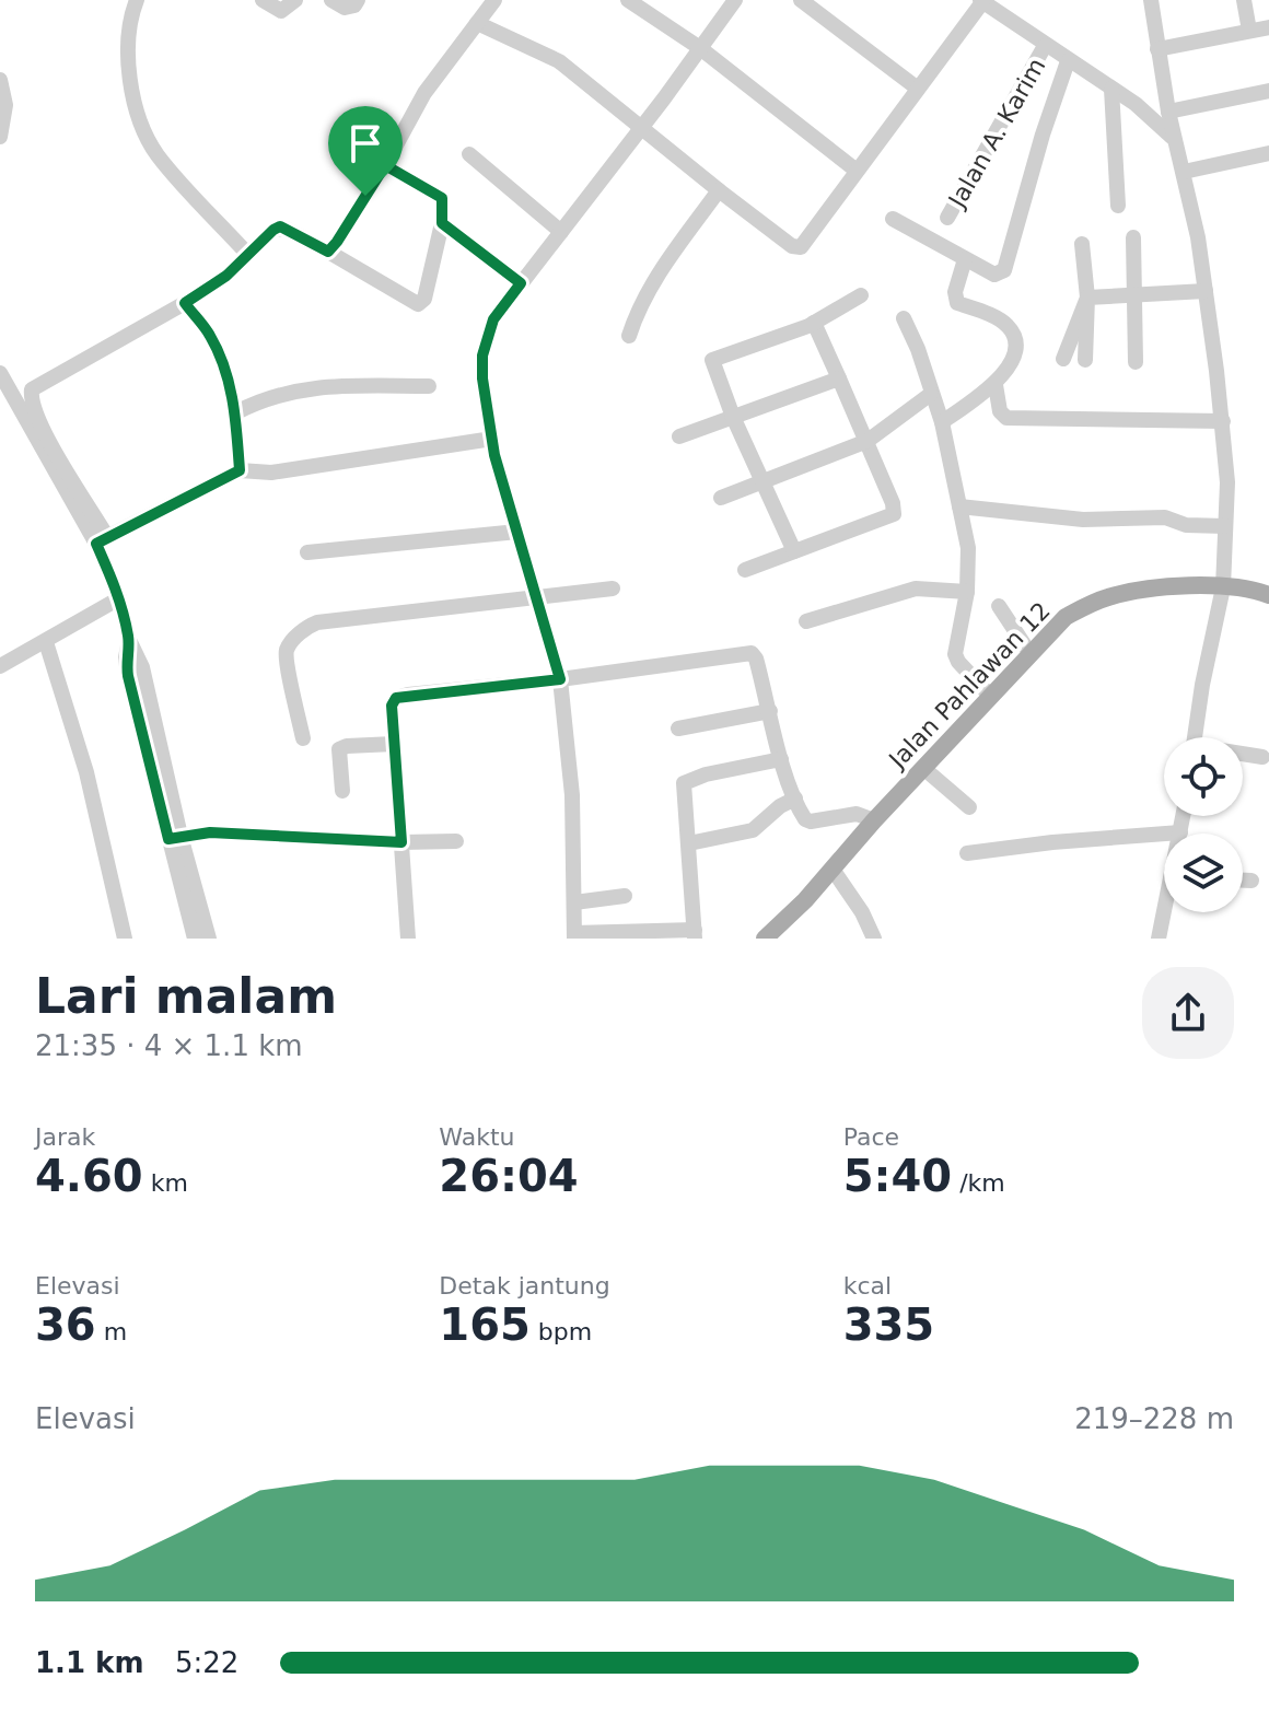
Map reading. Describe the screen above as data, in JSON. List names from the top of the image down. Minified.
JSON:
{"streets":{"main road":["Jalan Pahlawan 12"],"street":["Jalan A. Karim"]},"page":{"heading":["Lari malam","21:35 · 4 × 1.1 km"],"stats":[["Jarak","4.60 km"],["Waktu","26:04"],["Pace","5:40 /km"],["Elevasi","36 m"],["Detak jantung","165 bpm"],["kcal","335"]],"chart":["Elevasi","219–228 m"],"list":[{"name":"1.1 km","note":"5:22"}]}}
